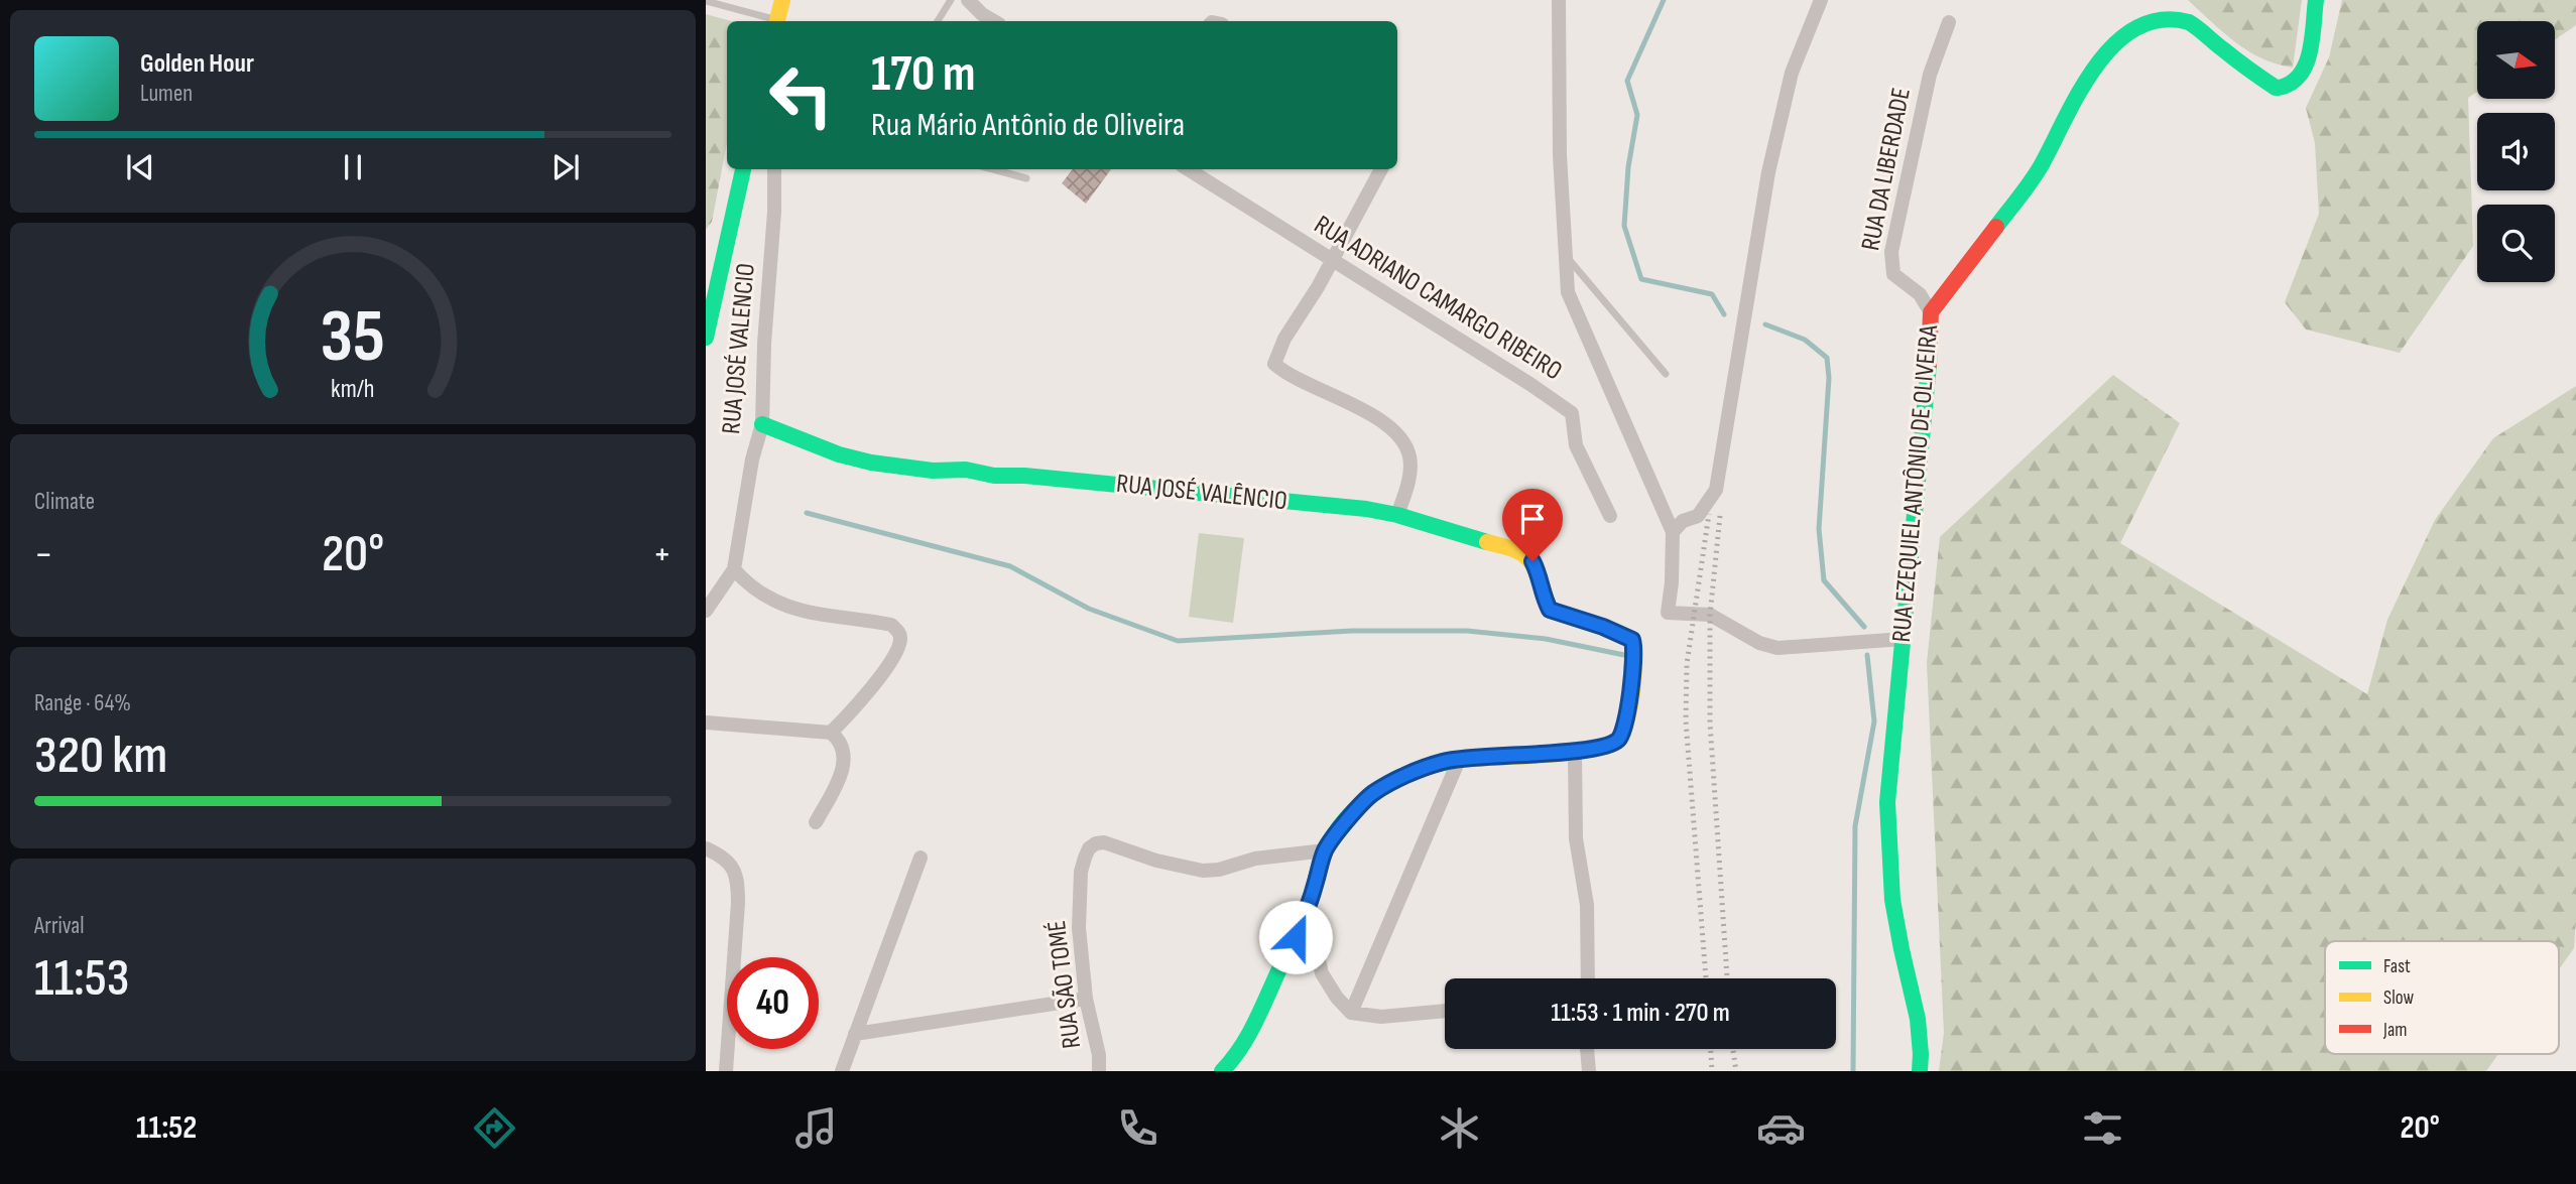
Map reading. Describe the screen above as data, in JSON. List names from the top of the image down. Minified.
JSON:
{"streets":{"street":["RUA DA LIBERDADE","RUA ADRIANO CAMARGO RIBEIRO","RUA JOSÉ VALENCIO","RUA EZEQUIEL ANTÔNIO DE OLIVEIRA","RUA JOSÉ VALÊNCIO","RUA SÃO TOMÉ"]},"crossings":[["RUA DA LIBERDADE","RUA EZEQUIEL ANTÔNIO DE OLIVEIRA"],["RUA JOSÉ VALENCIO","RUA JOSÉ VALÊNCIO"]],"legend":["Fast","Slow","Jam"],"north":"right","page":{"turn":["170 m","Rua Mário Antônio de Oliveira"],"song":["Golden Hour","Lumen"],"tile":["Climate",["Range · 64%","320 km"],["Arrival","11:53"]],"heat":["−","20°","+"],"limit":"40","trip":"11:53 · 1 min · 270 m","tabs":["11:52","20°"],"gauge":["35","km/h"]}}
